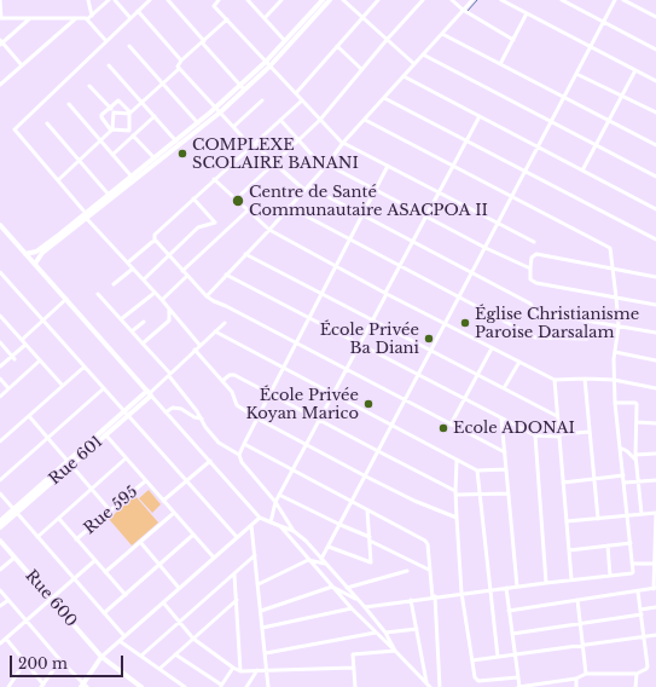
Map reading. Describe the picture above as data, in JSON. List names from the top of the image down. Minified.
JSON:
{"streets":{"street":["Rue 601","Rue 595","Rue 600"]},"places":["COMPLEXE SCOLAIRE BANANI","Centre de Santé Communautaire ASACPOA II","Église Christianisme Paroise Darsalam","École Privée Ba Diani","École Privée Koyan Marico","Ecole ADONAI"],"scale_bar":"200 m"}
